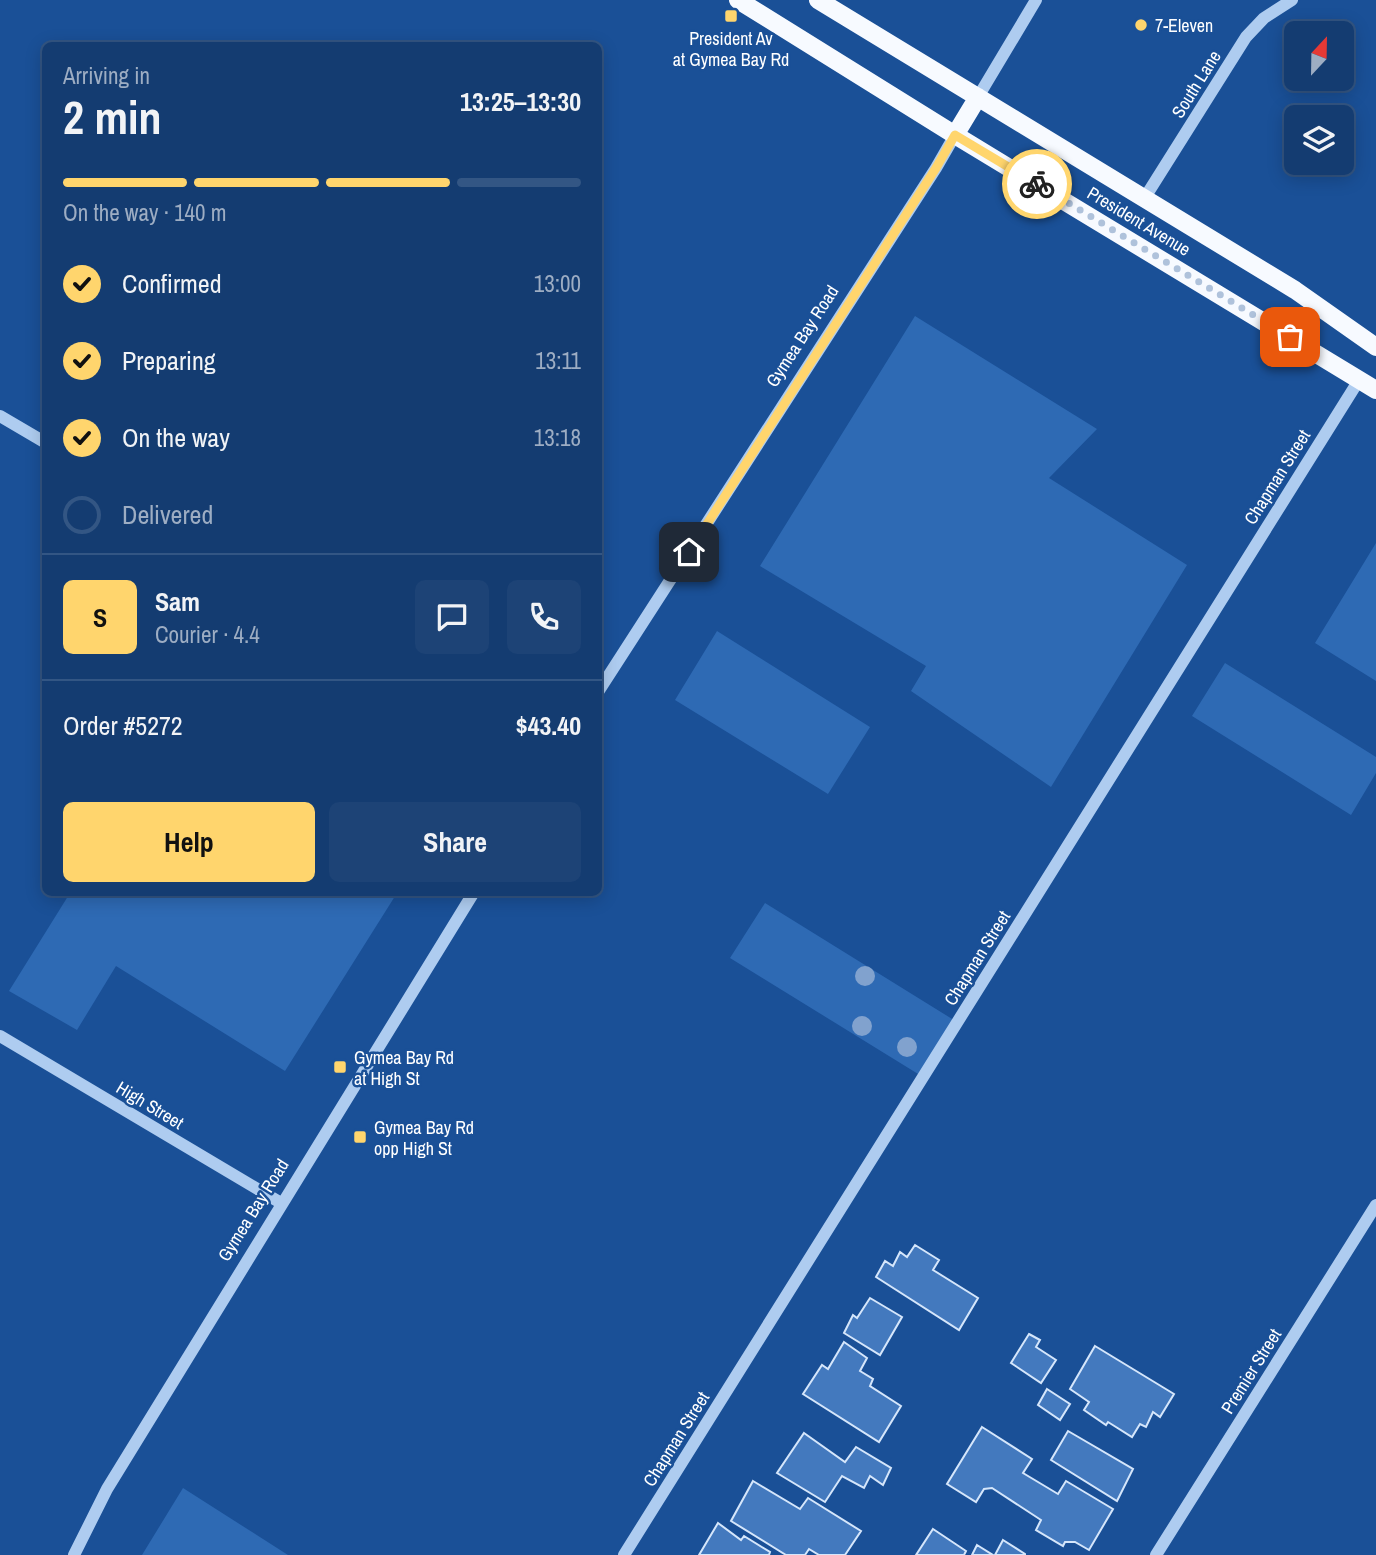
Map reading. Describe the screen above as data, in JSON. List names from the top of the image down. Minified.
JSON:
{"streets":{"main road":["President Avenue","Gymea Bay Road"],"street":["South Lane","Chapman Street","High Street","Premier Street"]},"crossings":[["South Lane","President Avenue"],["President Avenue","Gymea Bay Road"],["President Avenue","Chapman Street"],["Gymea Bay Road","High Street"]],"places":{"transit":["President Av at Gymea Bay Rd","Gymea Bay Rd at High St","Gymea Bay Rd opp High St"],"other":["7-Eleven"]},"north":"top","page":{"heading":["2 min","Arriving in","13:25–13:30"],"panel":["Sam","Courier · 4.4","Order #5272","$43.40"],"bar":"On the way · 140 m","list":[["Confirmed","13:00"],["Preparing","13:11"],["On the way","13:18"],"Delivered"],"round":"S","buttons":["Help","Share"]}}
